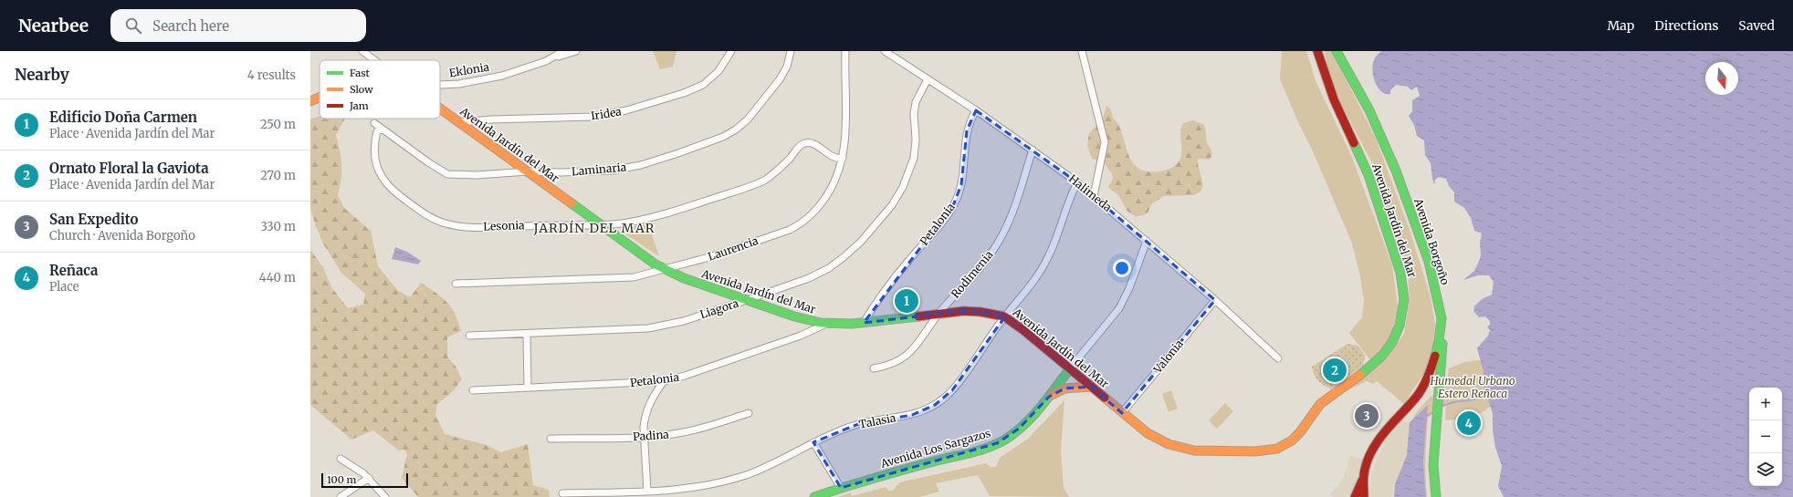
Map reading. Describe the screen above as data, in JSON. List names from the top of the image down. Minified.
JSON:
{"streets":{"street":["Eklonia","Iridea","Avenida Jardín del Mar","Laminaria","Halimeda","Petalonia","Lesonia","Avenida Borgoño","Laurencia","Rodimenia","Liagora","Valonia","Talasia","Padina","Avenida Los Sargazos"]},"crossings":[["Iridea","Avenida Jardín del Mar"],["Avenida Jardín del Mar","Laminaria"],["Avenida Jardín del Mar","Petalonia"],["Avenida Jardín del Mar","Lesonia"],["Avenida Jardín del Mar","Laurencia"],["Avenida Jardín del Mar","Rodimenia"],["Avenida Jardín del Mar","Liagora"],["Avenida Jardín del Mar","Valonia"],["Avenida Jardín del Mar","Talasia"],["Avenida Jardín del Mar","Avenida Los Sargazos"],["Laminaria","Lesonia"],["Halimeda","Petalonia"],["Halimeda","Rodimenia"],["Halimeda","Liagora"],["Halimeda","Valonia"],["Halimeda","Talasia"],["Halimeda","Avenida Los Sargazos"],["Lesonia","Laurencia"]],"districts":["JARDÍN DEL MAR"],"parks":["Humedal Urbano Estero Reñaca"],"legend":["Fast","Slow","Jam"],"scale_bar":"100 m","north":"bottom","page":{"header":"Nearbee","search":"Search here","nav":["Map","Directions","Saved"],"heading":["Nearby","4 results"],"list":[{"mark":"1","name":"Edificio Doña Carmen","note":"Place · Avenida Jardín del Mar","value":"250 m"},{"mark":"2","name":"Ornato Floral la Gaviota","note":"Place · Avenida Jardín del Mar","value":"270 m"},{"mark":"3","name":"San Expedito","note":"Church · Avenida Borgoño","value":"330 m"},{"mark":"4","name":"Reñaca","note":"Place","value":"440 m"}],"pins":["1","2","3","4"],"map_buttons":["+","−"],"scale":"100 m"}}
